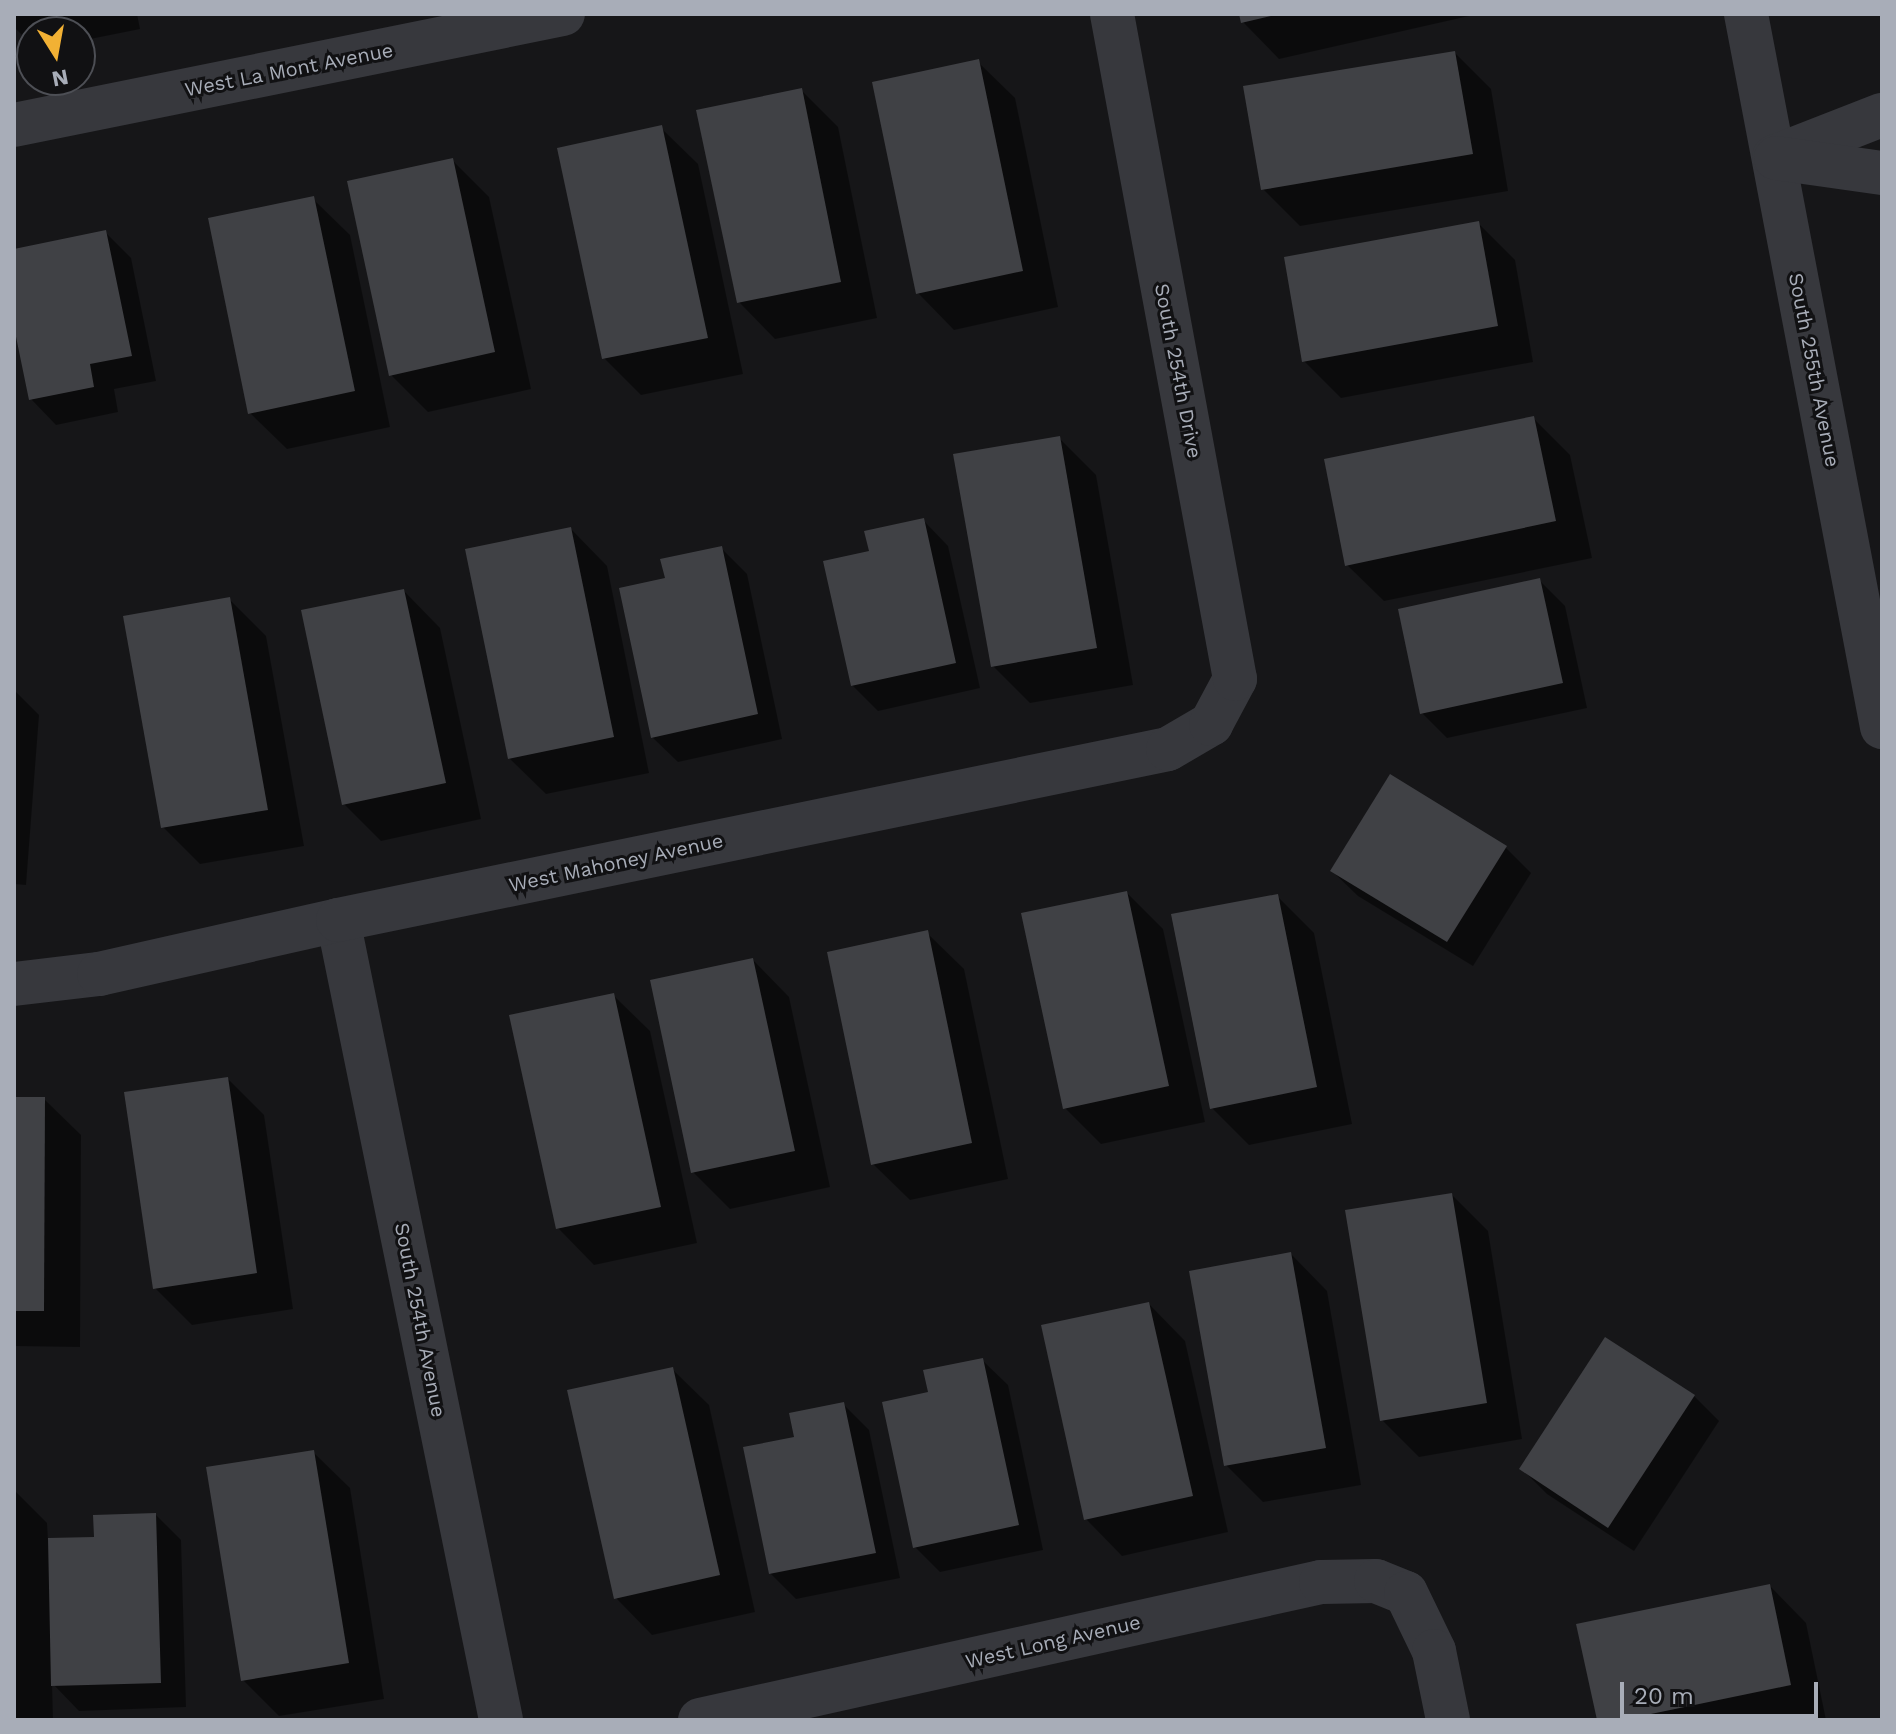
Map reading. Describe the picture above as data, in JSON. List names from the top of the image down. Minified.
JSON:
{"streets":{"street":["West La Mont Avenue","South 255th Avenue","South 254th Drive","West Mahoney Avenue","South 254th Avenue","West Long Avenue"]},"crossings":[["South 254th Drive","West Mahoney Avenue"],["West Mahoney Avenue","South 254th Avenue"]],"scale_bar":"20 m","north":"bottom"}
